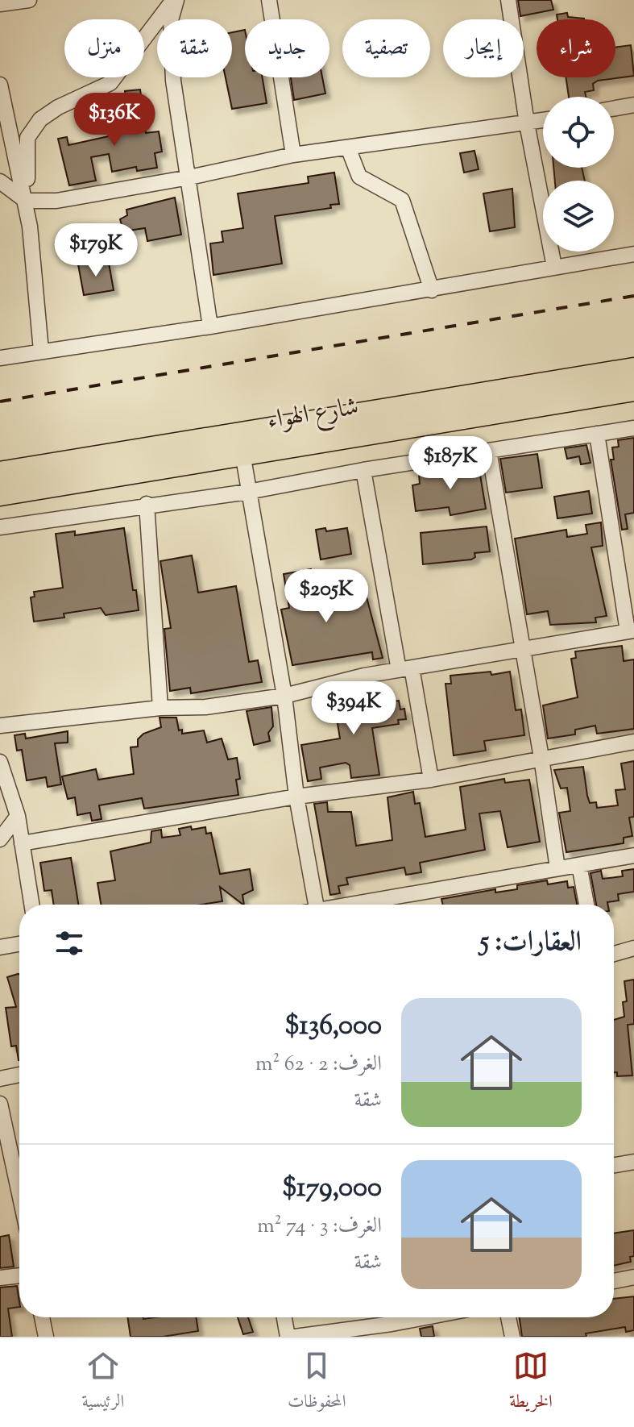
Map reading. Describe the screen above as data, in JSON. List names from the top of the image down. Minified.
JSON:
{"streets":{"highway":["شارع الهواء"]},"page":{"chip":["شراء","إيجار","تصفية","جديد","شقة","منزل"],"price":["$136K","$179K","$187K","$205K","$394K"],"heading":"العقارات: 5","list":[{"name":"$136,000","note":"الغرف: 2 · 62 m² · شقة"},{"name":"$179,000","note":"الغرف: 3 · 74 m² · شقة"}],"tabs":["الخريطة","المحفوظات","الرئيسية"]}}
